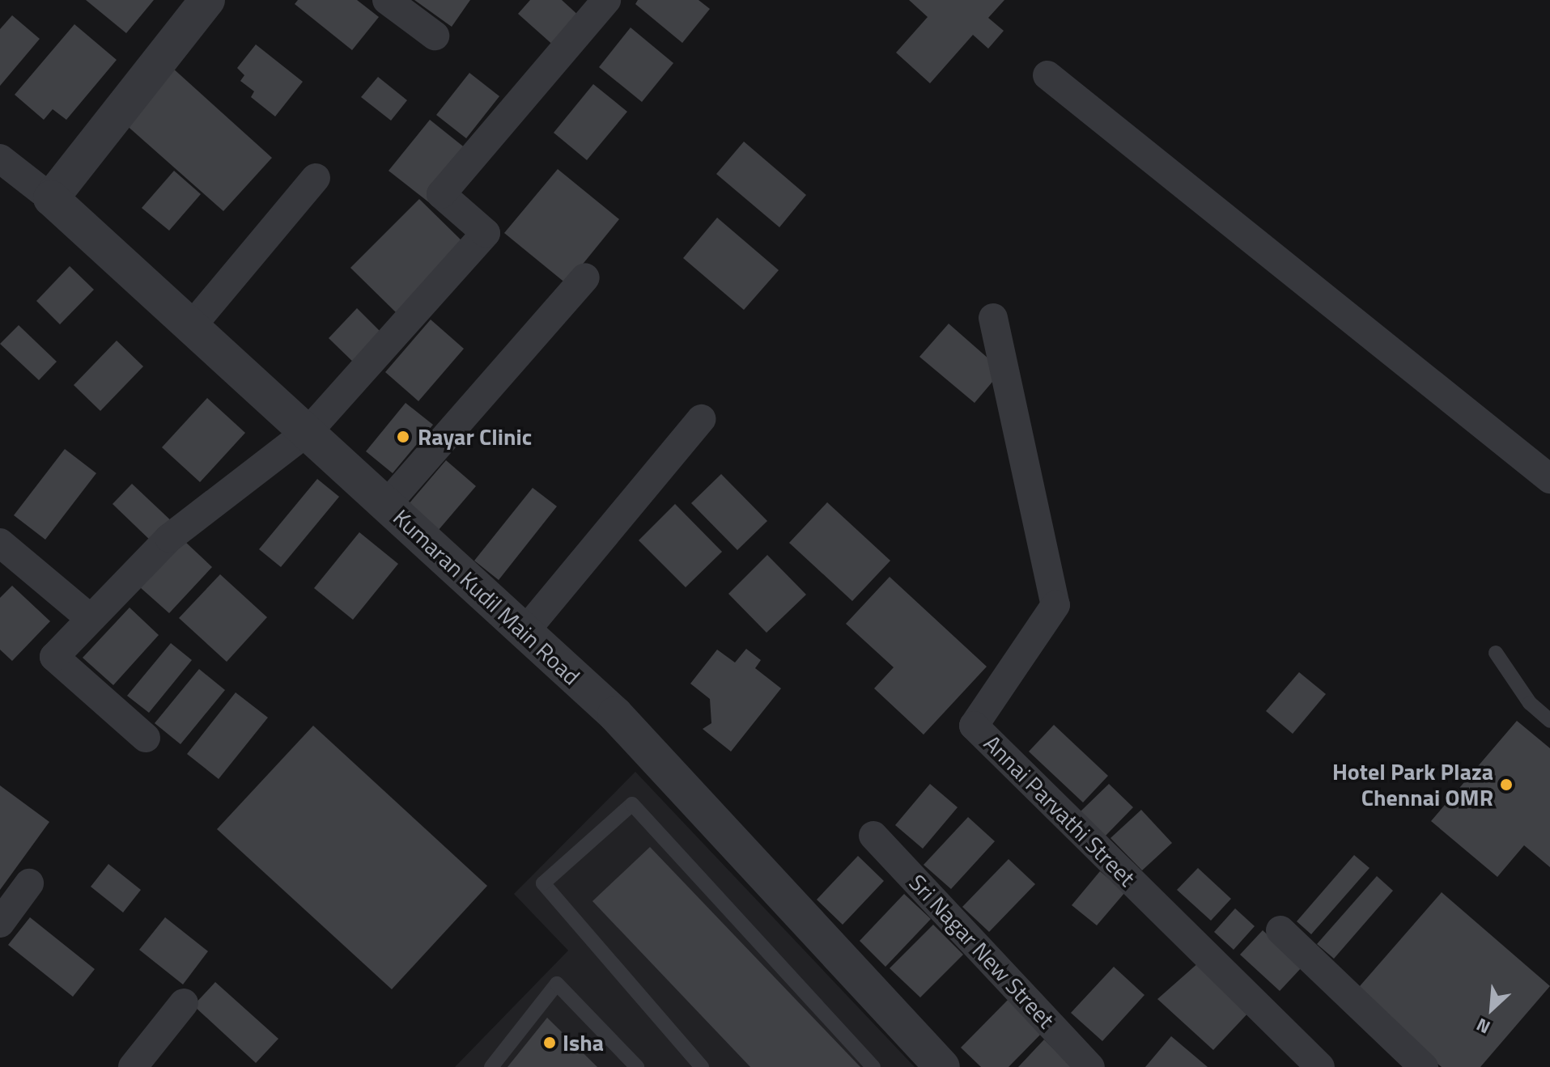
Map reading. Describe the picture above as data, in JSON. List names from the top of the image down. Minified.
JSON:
{"streets":{"street":["Kumaran Kudil Main Road","Annai Parvathi Street","Sri Nagar New Street"]},"places":["Rayar Clinic","Hotel Park Plaza Chennai OMR","Isha"],"north":"bottom left"}
